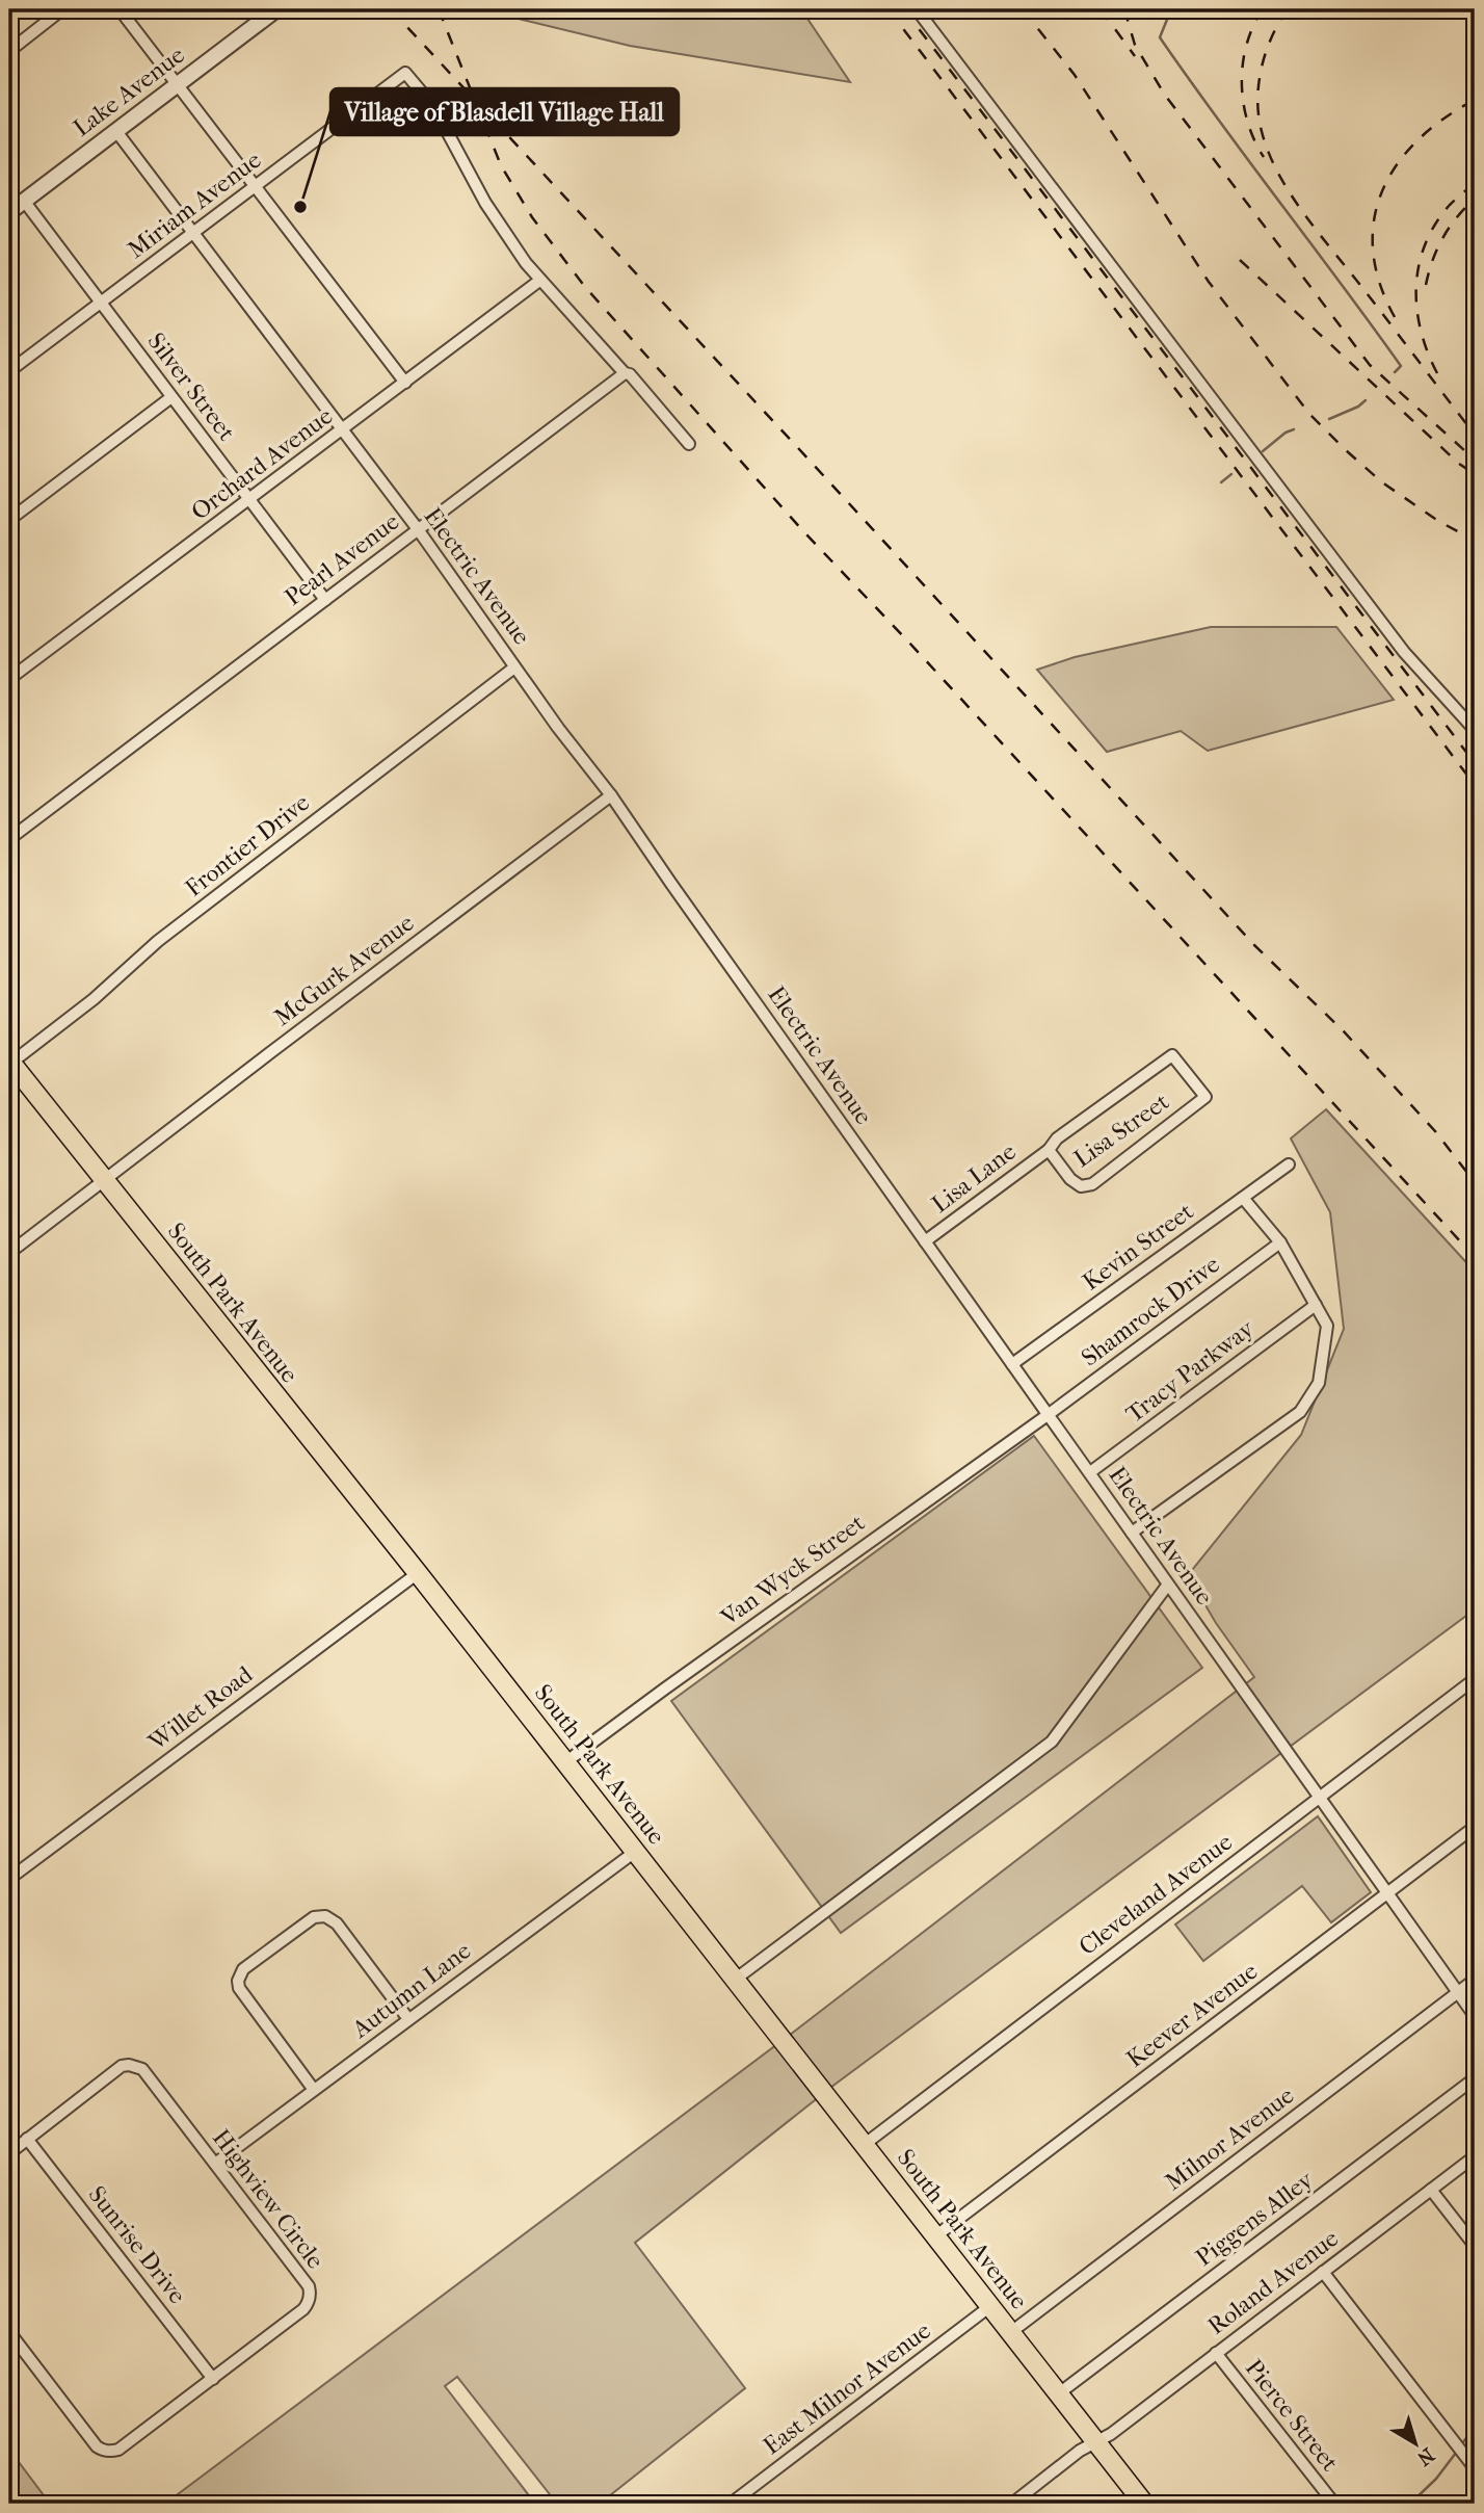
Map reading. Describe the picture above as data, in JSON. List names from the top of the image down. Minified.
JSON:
{"streets":{"main road":["South Park Avenue"],"street":["Lake Avenue","Miriam Avenue","Silver Street","Orchard Avenue","Pearl Avenue","Electric Avenue","Frontier Drive","McGurk Avenue","Lisa Street","Lisa Lane","Kevin Street","Shamrock Drive","Tracy Parkway","Van Wyck Street","Willet Road","Cleveland Avenue","Autumn Lane","Keever Avenue","Milnor Avenue","Highview Circle","Piggens Alley","Sunrise Drive","Roland Avenue","East Milnor Avenue","Pierce Street"]},"crossings":[["Lake Avenue","Silver Street"],["Lake Avenue","Electric Avenue"],["Miriam Avenue","Silver Street"],["Miriam Avenue","Orchard Avenue"],["Miriam Avenue","Electric Avenue"],["Silver Street","Orchard Avenue"],["Silver Street","Pearl Avenue"],["Orchard Avenue","Electric Avenue"],["Pearl Avenue","Electric Avenue"],["Electric Avenue","Frontier Drive"],["Electric Avenue","McGurk Avenue"],["Electric Avenue","Lisa Lane"],["Electric Avenue","Kevin Street"],["Electric Avenue","Shamrock Drive"],["Electric Avenue","Tracy Parkway"],["Electric Avenue","Van Wyck Street"],["Electric Avenue","Cleveland Avenue"],["Electric Avenue","Keever Avenue"],["Electric Avenue","Milnor Avenue"],["Frontier Drive","South Park Avenue"],["McGurk Avenue","South Park Avenue"],["Lisa Street","Lisa Lane"],["South Park Avenue","Van Wyck Street"],["South Park Avenue","Willet Road"],["South Park Avenue","Cleveland Avenue"],["South Park Avenue","Autumn Lane"],["South Park Avenue","Keever Avenue"],["South Park Avenue","Milnor Avenue"],["South Park Avenue","Piggens Alley"],["South Park Avenue","Roland Avenue"],["South Park Avenue","East Milnor Avenue"],["Shamrock Drive","Van Wyck Street"],["Autumn Lane","Highview Circle"],["Highview Circle","Sunrise Drive"],["Roland Avenue","Pierce Street"]],"places":["Village of Blasdell Village Hall"],"north":"bottom right"}
